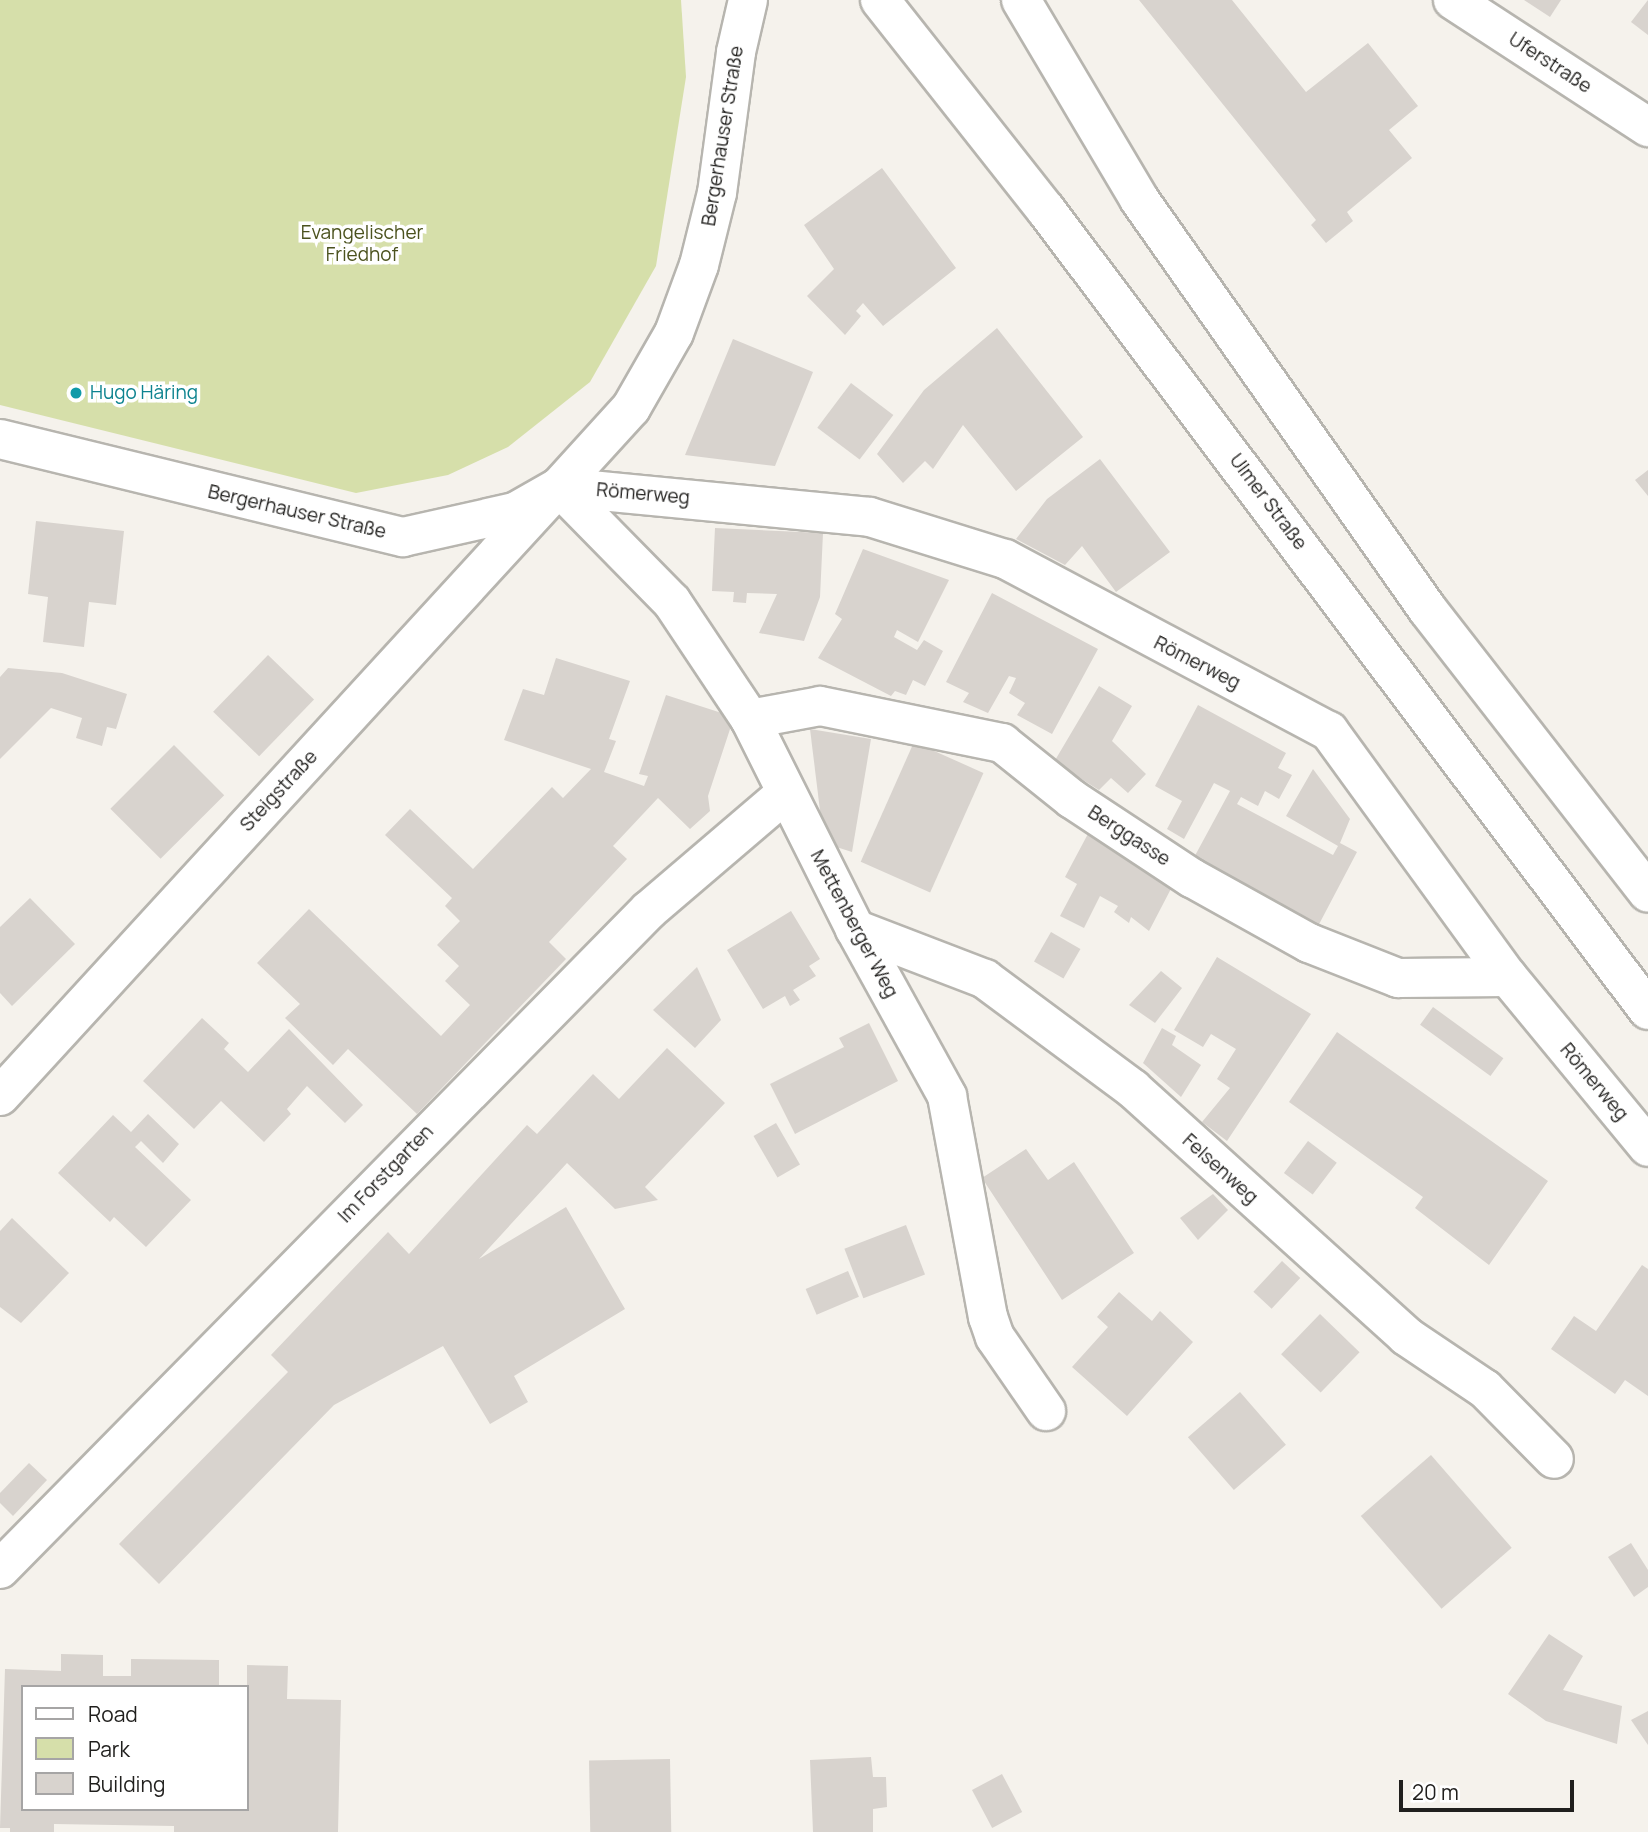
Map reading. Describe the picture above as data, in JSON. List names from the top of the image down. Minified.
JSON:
{"streets":{"street":["Uferstraße","Bergerhauser Straße","Römerweg","Ulmer Straße","Steigstraße","Berggasse","Mettenberger Weg","Felsenweg","Im Forstgarten"]},"crossings":[["Bergerhauser Straße","Römerweg"],["Bergerhauser Straße","Steigstraße"],["Bergerhauser Straße","Mettenberger Weg"],["Römerweg","Steigstraße"],["Römerweg","Berggasse"],["Römerweg","Mettenberger Weg"],["Steigstraße","Mettenberger Weg"],["Berggasse","Mettenberger Weg"],["Mettenberger Weg","Felsenweg"],["Mettenberger Weg","Im Forstgarten"]],"parks":["Evangelischer Friedhof"],"places":["Hugo Häring"],"legend":["Road","Park","Building"],"scale_bar":"20 m"}
